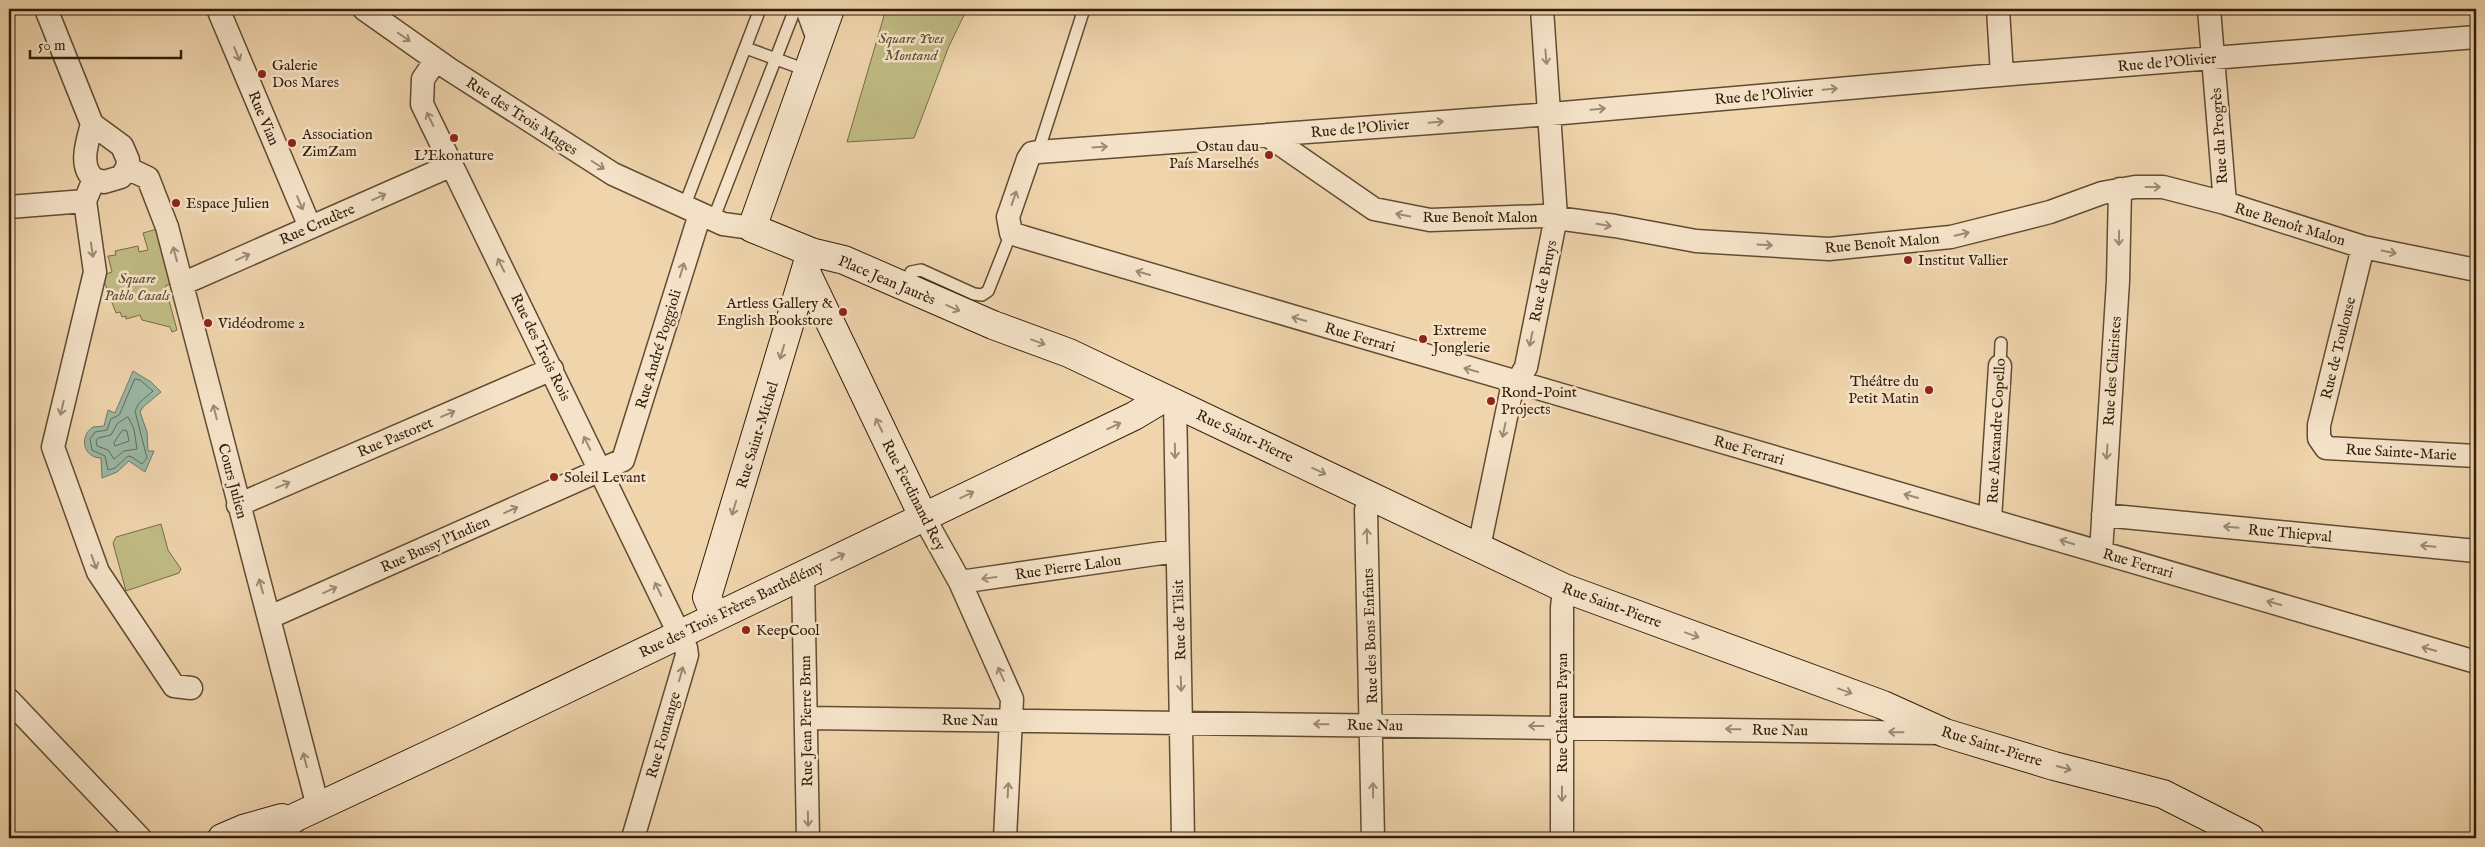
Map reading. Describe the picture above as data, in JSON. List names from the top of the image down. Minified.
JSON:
{"streets":{"street":["Rue de l'Olivier","Rue des Trois Mages","Rue Vian","Rue du Progrès","Rue Benoît Malon","Rue Crudère","Place Jean Jaurès","Rue de Bruys","Rue Ferrari","Rue des Trois Rois","Rue de Toulouse","Rue André Poggioli","Rue des Clairistes","Rue Alexandre Copello","Rue Saint-Michel","Rue Saint-Pierre","Rue Pastoret","Rue Sainte-Marie","Cours Julien","Rue Ferdinand Rey","Rue Thiepval","Rue Bussy l'Indien","Rue Pierre Lalou","Rue des Trois Frères Barthélémy","Rue de Tilsit","Rue des Bons Enfants","Rue Château Payan","Rue Nau","Rue Jean Pierre Brun","Rue Fontange"]},"crossings":[["Rue de l'Olivier","Rue du Progrès"],["Rue de l'Olivier","Rue Benoît Malon"],["Rue de l'Olivier","Rue de Bruys"],["Rue des Trois Mages","Place Jean Jaurès"],["Rue des Trois Mages","Rue des Trois Rois"],["Rue des Trois Mages","Rue André Poggioli"],["Rue Vian","Rue Crudère"],["Rue du Progrès","Rue Benoît Malon"],["Rue Benoît Malon","Rue de Bruys"],["Rue Benoît Malon","Rue de Toulouse"],["Rue Benoît Malon","Rue des Clairistes"],["Rue Crudère","Rue des Trois Rois"],["Rue Crudère","Cours Julien"],["Place Jean Jaurès","Rue André Poggioli"],["Place Jean Jaurès","Rue Saint-Michel"],["Place Jean Jaurès","Rue Saint-Pierre"],["Place Jean Jaurès","Rue Ferdinand Rey"],["Rue de Bruys","Rue Ferrari"],["Rue de Bruys","Rue Saint-Pierre"],["Rue Ferrari","Rue des Clairistes"],["Rue Ferrari","Rue Alexandre Copello"],["Rue des Trois Rois","Rue André Poggioli"],["Rue des Trois Rois","Rue Pastoret"],["Rue des Trois Rois","Rue Bussy l'Indien"],["Rue des Trois Rois","Rue des Trois Frères Barthélémy"],["Rue des Trois Rois","Rue Fontange"],["Rue de Toulouse","Rue Sainte-Marie"],["Rue André Poggioli","Rue Bussy l'Indien"],["Rue des Clairistes","Rue Thiepval"],["Rue Saint-Michel","Rue Ferdinand Rey"],["Rue Saint-Michel","Rue des Trois Frères Barthélémy"],["Rue Saint-Pierre","Rue des Trois Frères Barthélémy"],["Rue Saint-Pierre","Rue de Tilsit"],["Rue Saint-Pierre","Rue des Bons Enfants"],["Rue Saint-Pierre","Rue Château Payan"],["Rue Saint-Pierre","Rue Nau"],["Rue Pastoret","Cours Julien"],["Cours Julien","Rue Bussy l'Indien"],["Cours Julien","Rue des Trois Frères Barthélémy"],["Rue Ferdinand Rey","Rue Pierre Lalou"],["Rue Ferdinand Rey","Rue des Trois Frères Barthélémy"],["Rue Ferdinand Rey","Rue Nau"],["Rue Pierre Lalou","Rue de Tilsit"],["Rue des Trois Frères Barthélémy","Rue de Tilsit"],["Rue des Trois Frères Barthélémy","Rue Jean Pierre Brun"],["Rue des Trois Frères Barthélémy","Rue Fontange"],["Rue de Tilsit","Rue Nau"],["Rue des Bons Enfants","Rue Nau"],["Rue Château Payan","Rue Nau"],["Rue Nau","Rue Jean Pierre Brun"]],"one_way":["Rue de l'Olivier","Rue des Trois Mages","Rue Crudère","Rue de Bruys","Rue Ferrari","Rue des Trois Rois","Rue André Poggioli","Rue des Clairistes","Rue Saint-Michel","Rue Saint-Pierre","Rue Pastoret","Rue Ferdinand Rey","Rue Thiepval","Rue Bussy l'Indien","Rue Pierre Lalou","Rue des Trois Frères Barthélémy","Rue de Tilsit","Rue des Bons Enfants","Rue Château Payan","Rue Nau","Rue Jean Pierre Brun","Rue Fontange"],"parks":["Square Yves Montand","Square Pablo Casals"],"places":["Galerie Dos Mares","L'Ekonature","Association ZimZam","Ostau dau País Marselhés","Espace Julien","Institut Vallier","Artless Gallery & English Bookstore","Vidéodrome 2","Extreme Jonglerie","Théâtre du Petit Matin","Rond-Point Projects","Soleil Levant","KeepCool"],"scale_bar":"50 m"}
